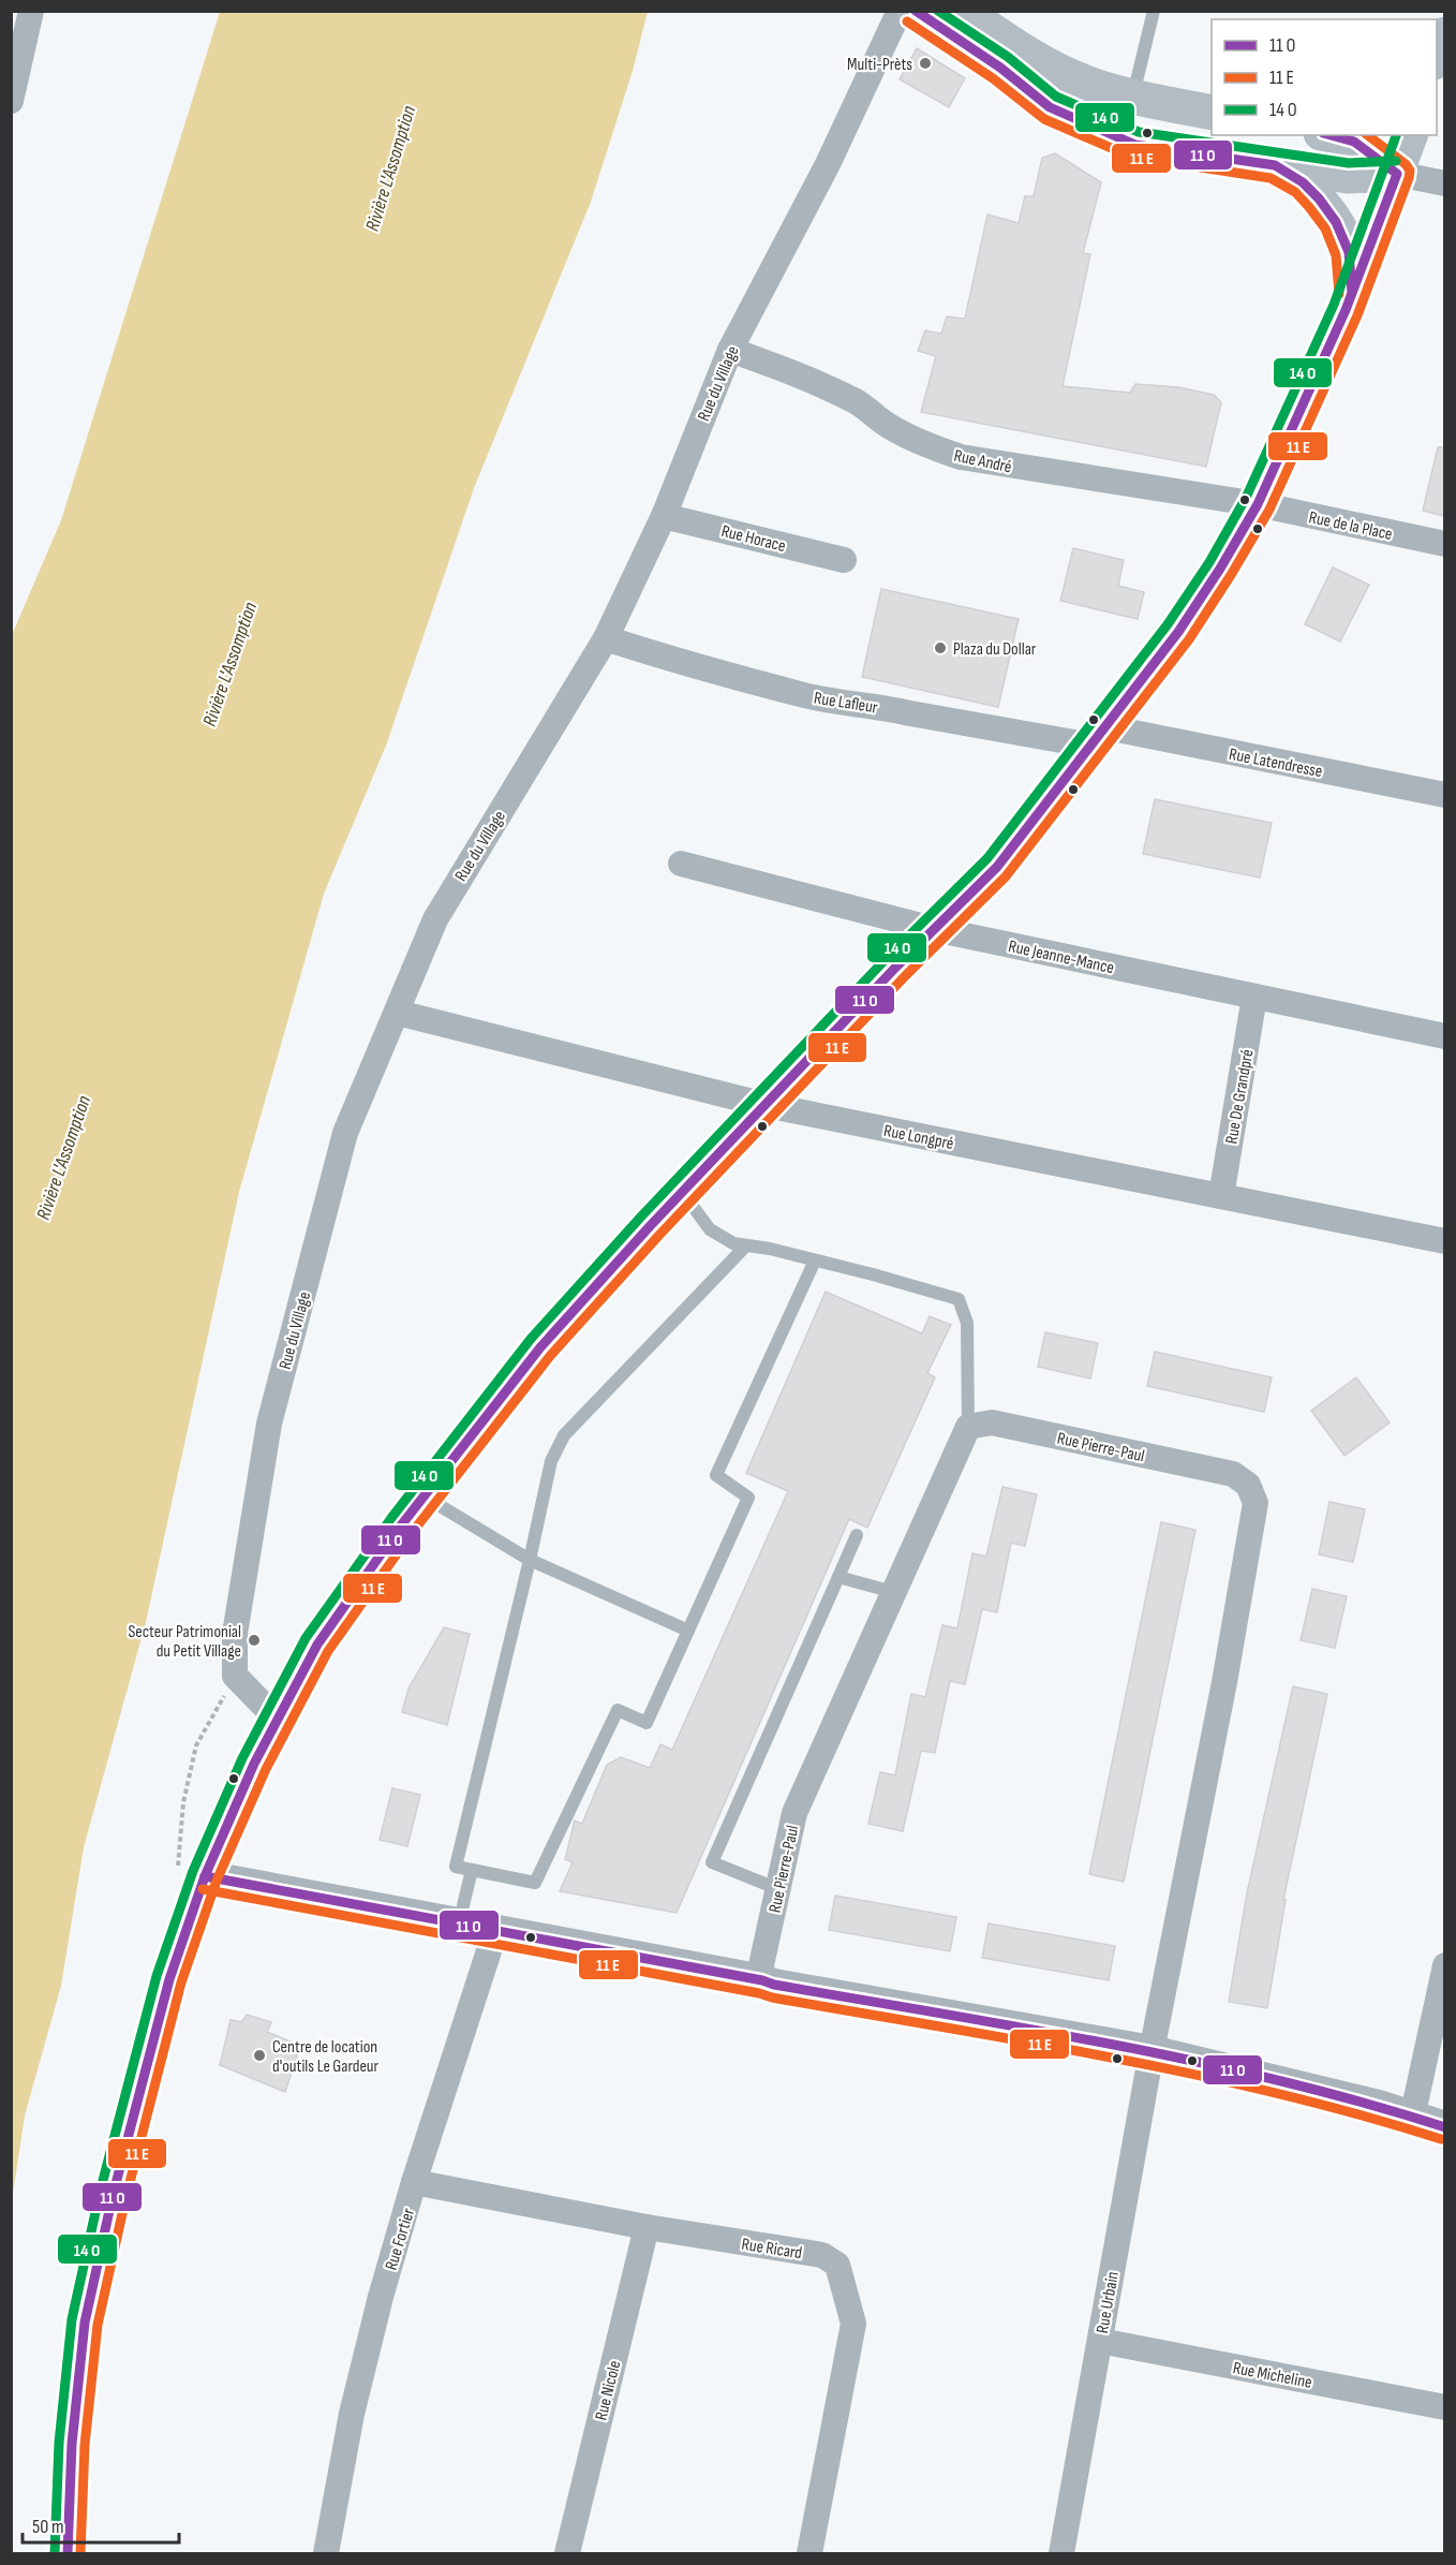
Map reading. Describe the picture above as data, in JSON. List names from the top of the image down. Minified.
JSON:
{"streets":{"street":["Rue du Village","Rue André","Rue de la Place","Rue Horace","Rue Lafleur","Rue Latendresse","Rue Jeanne-Mance","Rue De Grandpré","Rue Longpré","Rue Pierre-Paul","Rue Fortier","Rue Ricard","Rue Urbain","Rue Micheline","Rue Nicole"]},"crossings":[["Rue du Village","Rue André"],["Rue du Village","Rue Horace"],["Rue du Village","Rue Lafleur"],["Rue du Village","Rue Longpré"],["Rue André","Rue de la Place"],["Rue Lafleur","Rue Latendresse"],["Rue Jeanne-Mance","Rue De Grandpré"],["Rue De Grandpré","Rue Longpré"],["Rue Pierre-Paul","Rue Urbain"],["Rue Fortier","Rue Ricard"],["Rue Ricard","Rue Nicole"],["Rue Urbain","Rue Micheline"]],"water":["Rivière L'Assomption"],"places":["Multi-Prèts","Plaza du Dollar","Secteur Patrimonial du Petit Village","Centre de location d'outils Le Gardeur"],"legend":["11 O","11 E","14 O"],"scale_bar":"50 m"}
